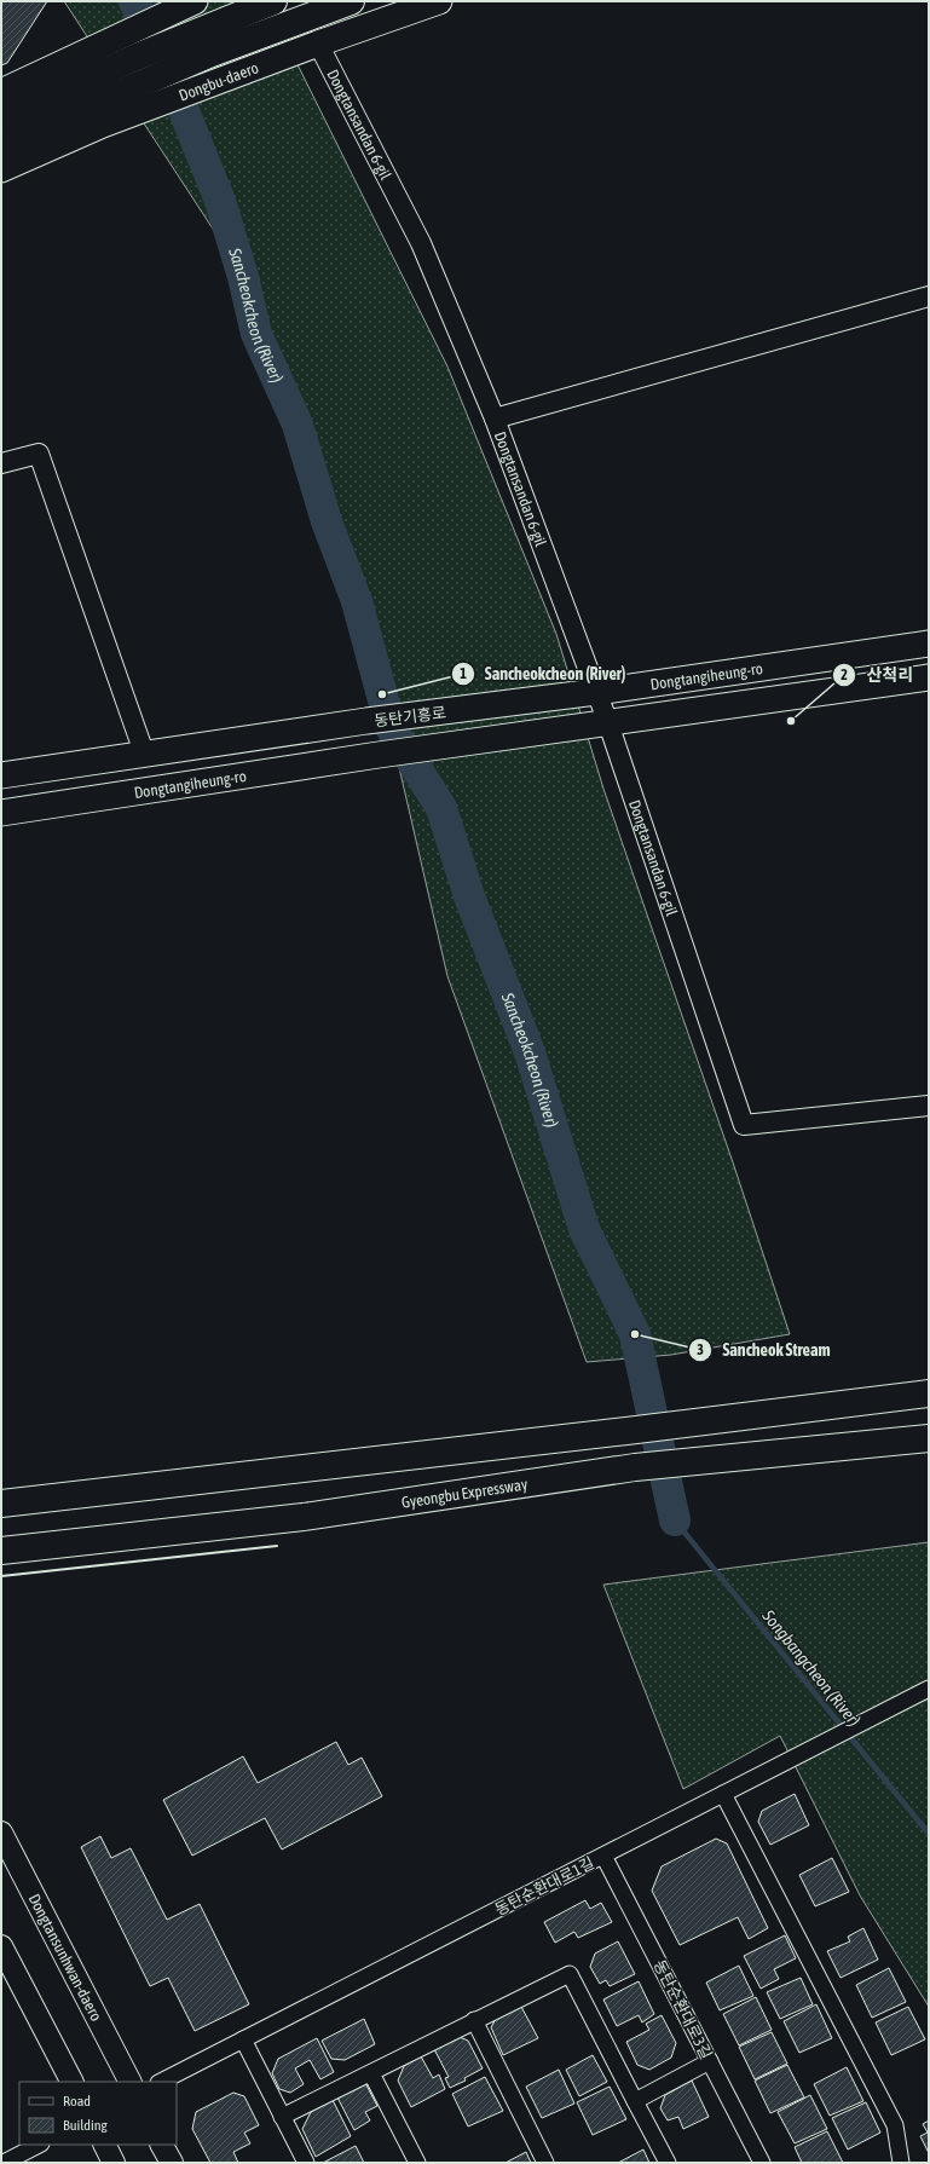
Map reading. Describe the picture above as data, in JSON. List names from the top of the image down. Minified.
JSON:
{"streets":{"highway":["Dongbu-daero","Gyeongbu Expressway"],"main road":["Dongtangiheung-ro","동탄기흥로","Dongtansunhwan-daero"],"street":["Dongtansandan 6-gil","동탄순환대로1길","동탄순환대로3길"]},"crossings":[["Dongbu-daero","Dongtansandan 6-gil"],["Dongtansandan 6-gil","Dongtangiheung-ro"],["Dongtangiheung-ro","동탄기흥로"],["동탄순환대로1길","동탄순환대로3길"]],"water":["Sancheokcheon (River)","Songbangcheon (River)"],"places":["Sancheokcheon (River)","산척리","Sancheok Stream"],"legend":["Road","Building"]}
